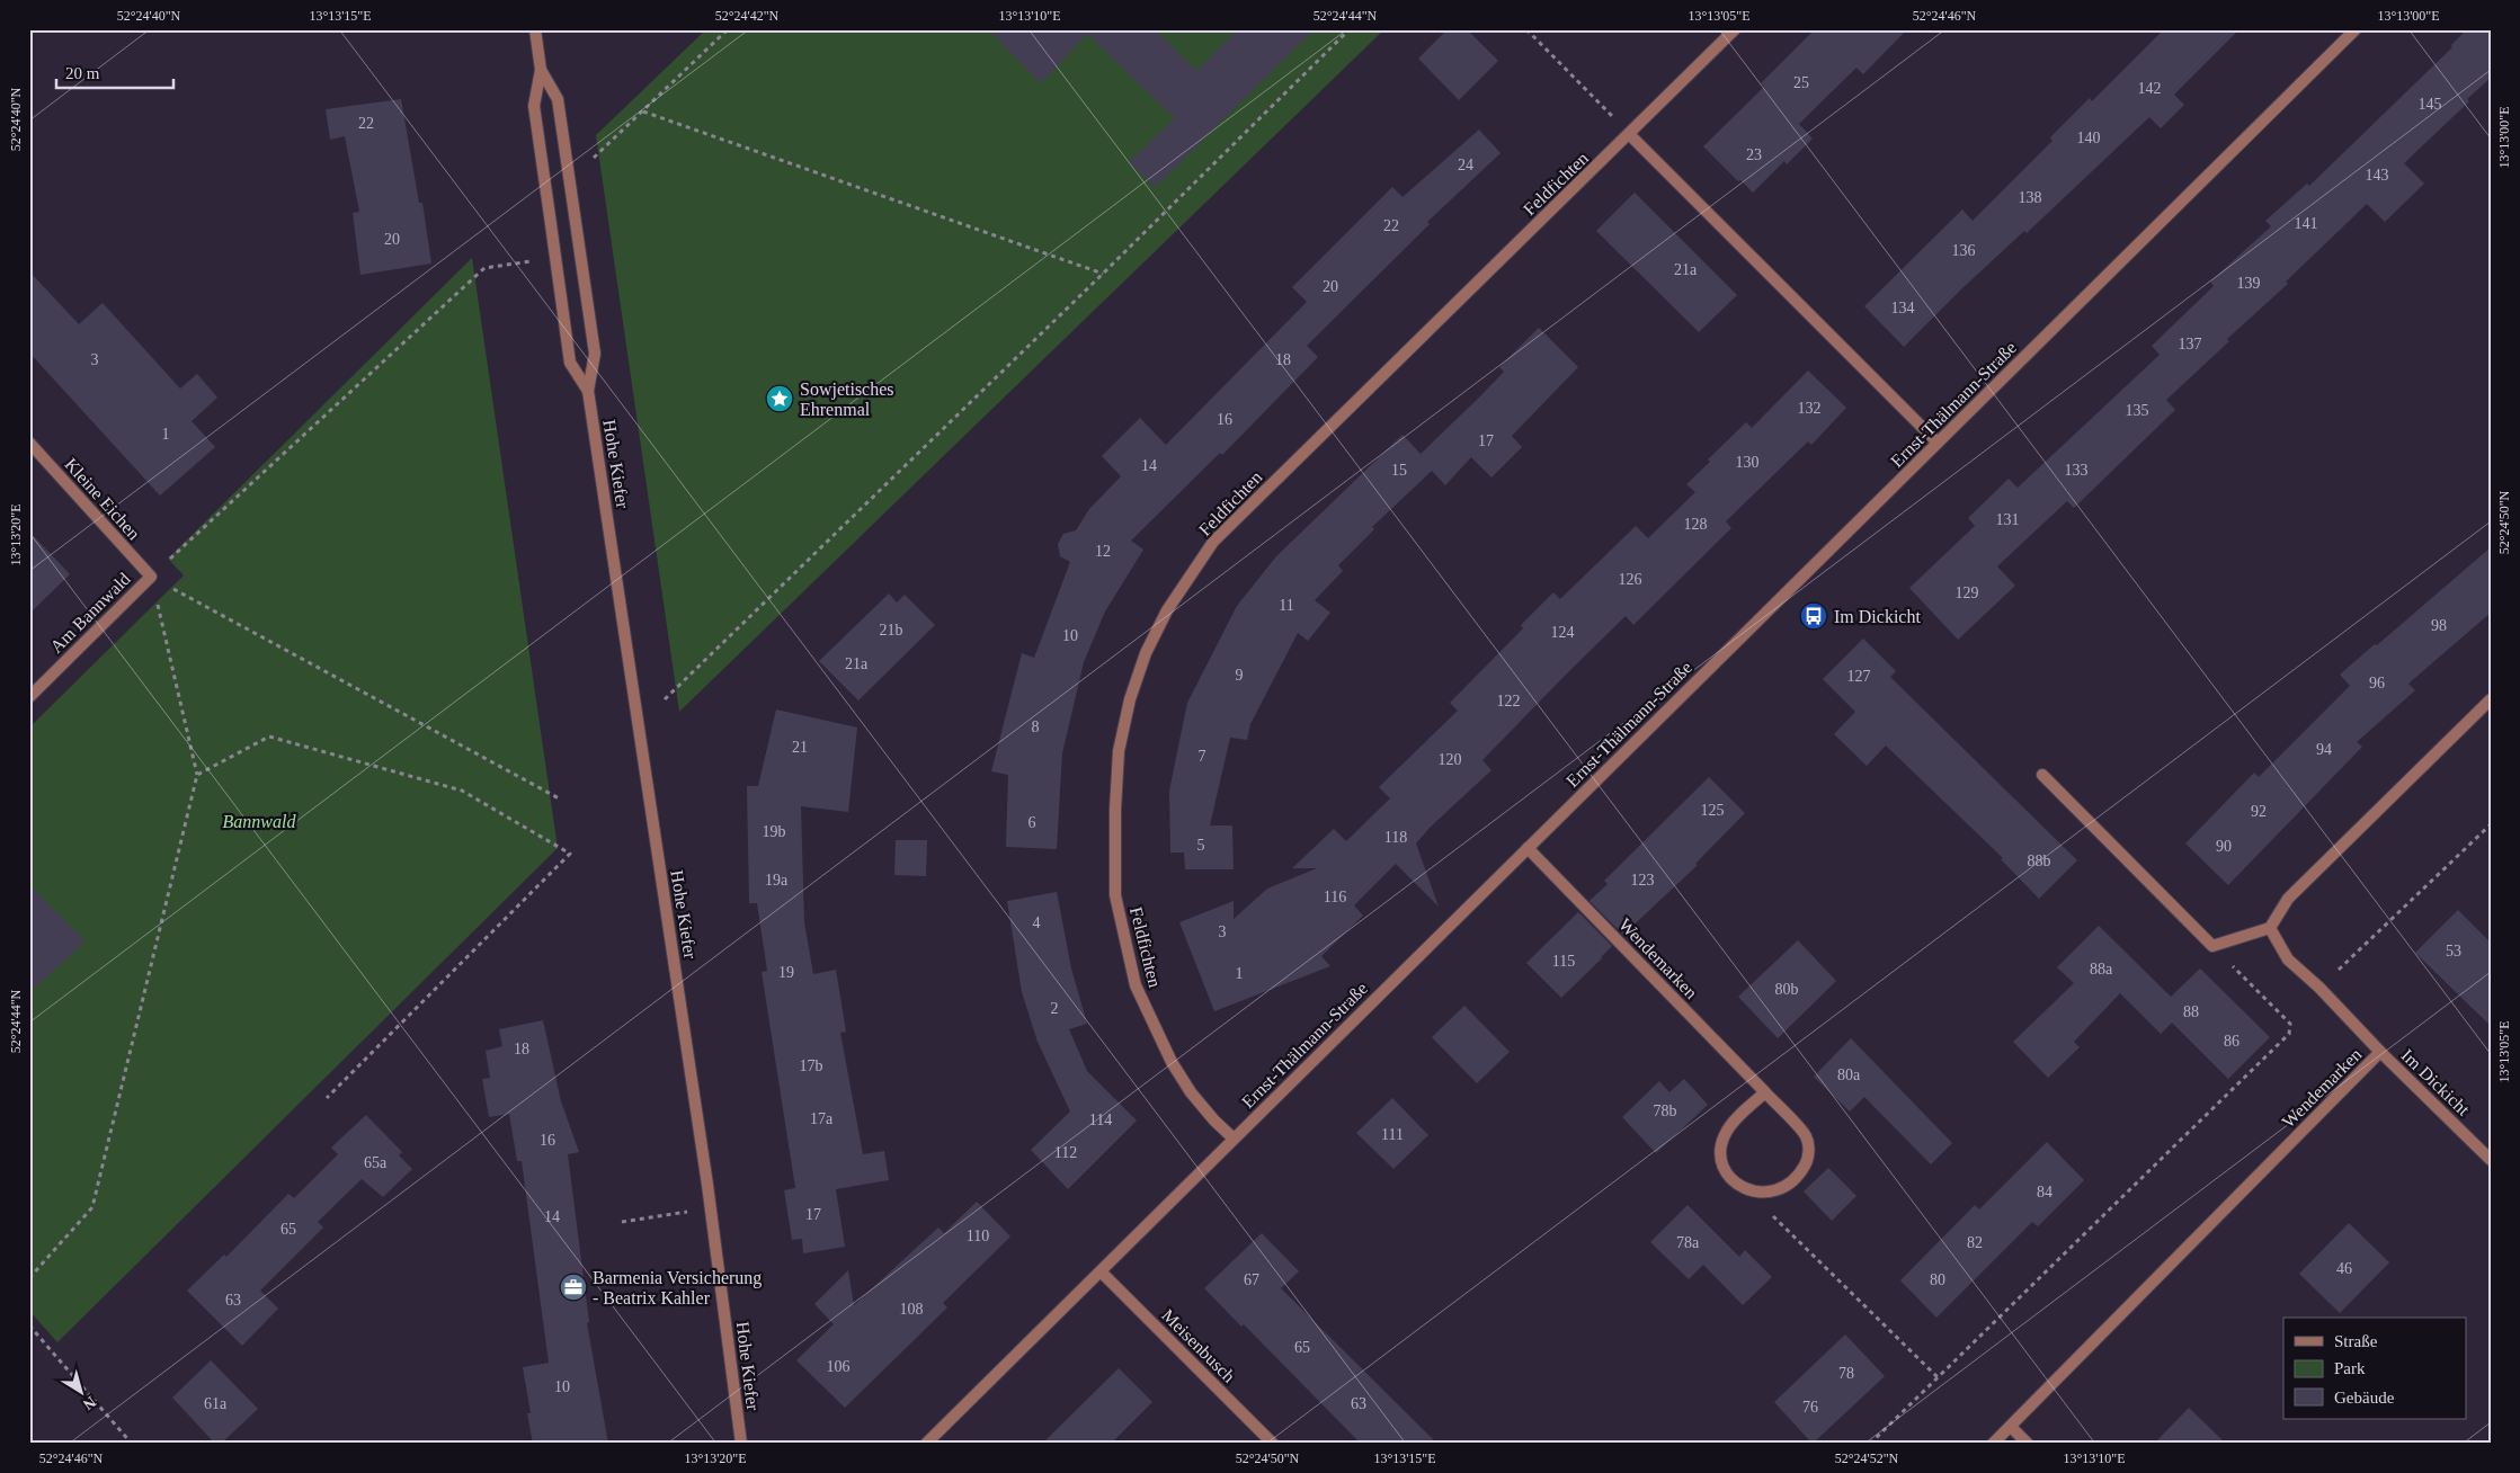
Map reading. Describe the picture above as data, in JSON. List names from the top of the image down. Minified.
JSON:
{"streets":{"street":["Feldfichten","Ernst-Thälmann-Straße","Hohe Kiefer","Kleine Eichen","Am Bannwald","Wendemarken","Im Dickicht","Meisenbusch"]},"crossings":[["Feldfichten","Ernst-Thälmann-Straße"],["Ernst-Thälmann-Straße","Wendemarken"],["Ernst-Thälmann-Straße","Meisenbusch"],["Kleine Eichen","Am Bannwald"],["Wendemarken","Im Dickicht"]],"parks":["Bannwald"],"places":{"place":["Sowjetisches Ehrenmal"],"bus stop":["Im Dickicht"],"office":["Barmenia Versicherung - Beatrix Kahler"]},"house_numbers":["25","142","145","22","140","23","24","143","138","141","22","20","136","21a","139","20","134","137","3","18","132","135","16","1","17","130","14","15","133","131","128","12","126","129","11","98","21b","124","10","21a","9","127","96","122","8","21","94","7","120","125","92","6","19b","118","5","90","88b","19a","123","116","4","3","53","115","88a","19","1","80b","2","88","86","18","17b","80a","78b","17a","114","111","16","112","65a","84","17","14","65","110","78a","82","46","67","80","63","108","65","106","78","10","61a","63","76"],"legend":["Straße","Park","Gebäude"],"scale_bar":"20 m","north":"bottom right","coordinates":["52°24'40\"N","13°13'15\"E","52°24'42\"N","13°13'10\"E","52°24'44\"N","13°13'05\"E","52°24'46\"N","13°13'00\"E","52°24'50\"N","13°13'20\"E","52°24'52\"N"]}
